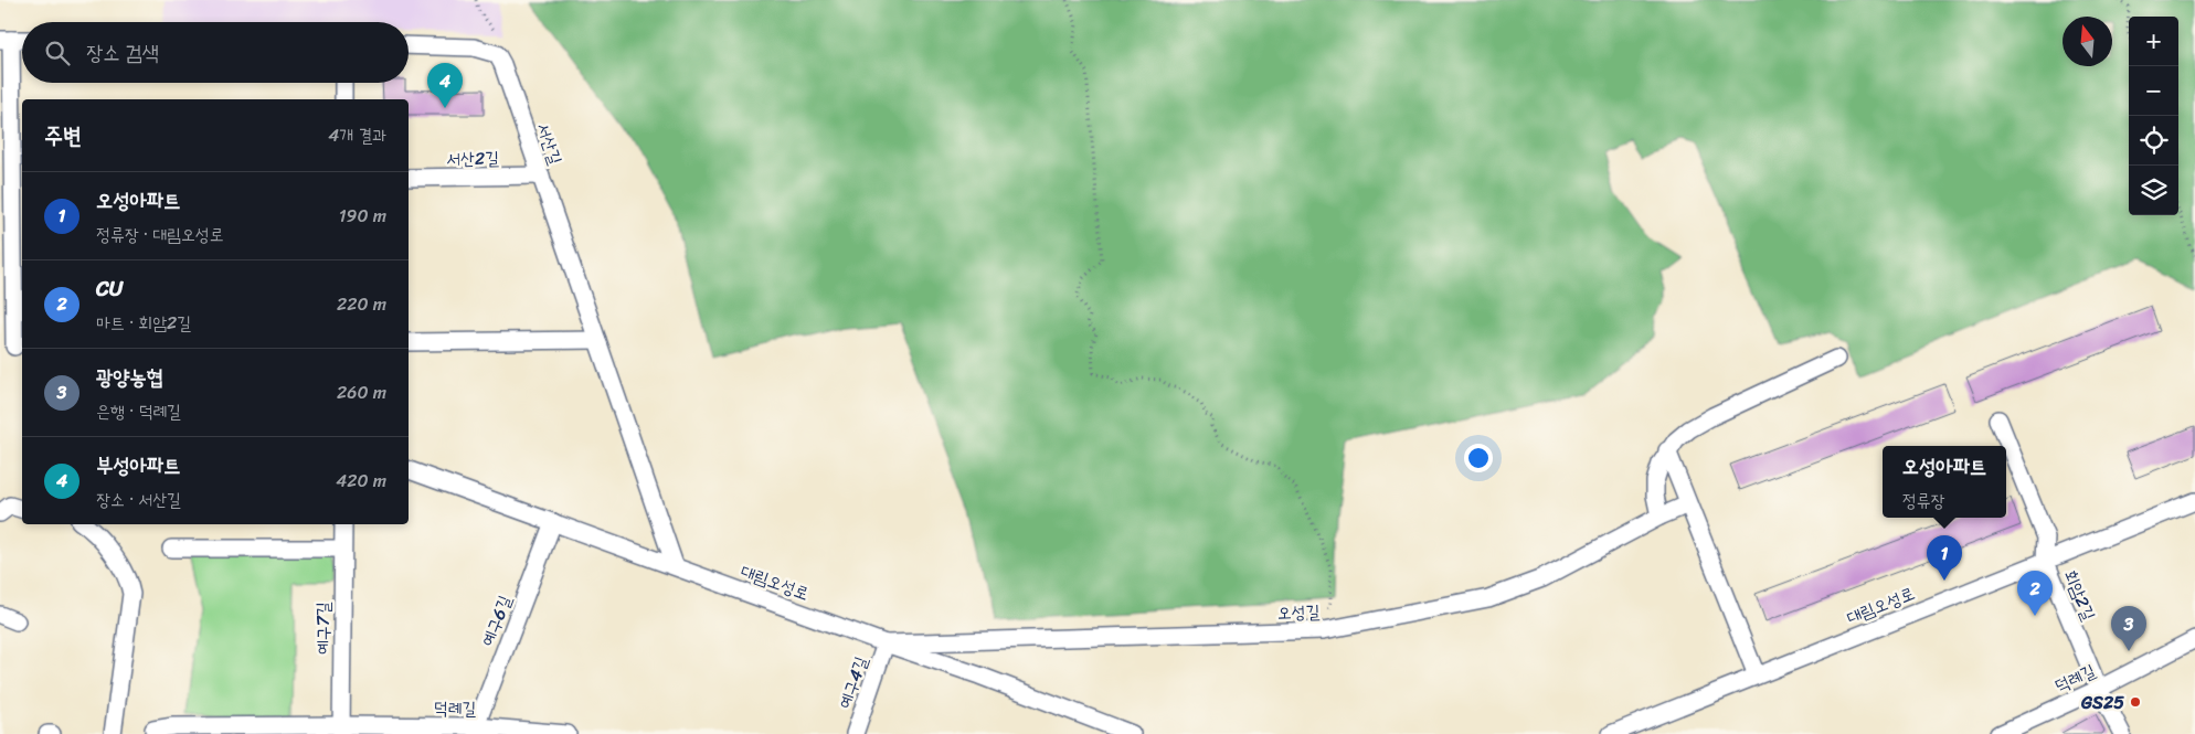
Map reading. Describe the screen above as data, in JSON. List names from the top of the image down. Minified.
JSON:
{"streets":{"street":["서산길","서산2길","대림오성로","회암2길","오성길","예구6길","예구7길","덕례길","예구4길"]},"crossings":[["서산길","서산2길"],["서산길","대림오성로"],["대림오성로","회암2길"],["대림오성로","오성길"],["대림오성로","예구6길"],["대림오성로","예구4길"],["회암2길","덕례길"],["오성길","예구4길"],["예구6길","덕례길"],["예구7길","덕례길"]],"places":["GS25"],"north":"top","page":{"map_buttons":["+","−"],"search":"장소 검색","pins":["4","1","2","3"],"heading":["주변","4개 결과"],"list":[{"mark":"1","name":"오성아파트","note":"정류장 · 대림오성로","value":"190 m"},{"mark":"2","name":"CU","note":"마트 · 회암2길","value":"220 m"},{"mark":"3","name":"광양농협","note":"은행 · 덕례길","value":"260 m"},{"mark":"4","name":"부성아파트","note":"장소 · 서산길","value":"420 m"}],"popup":["오성아파트","정류장"]}}
